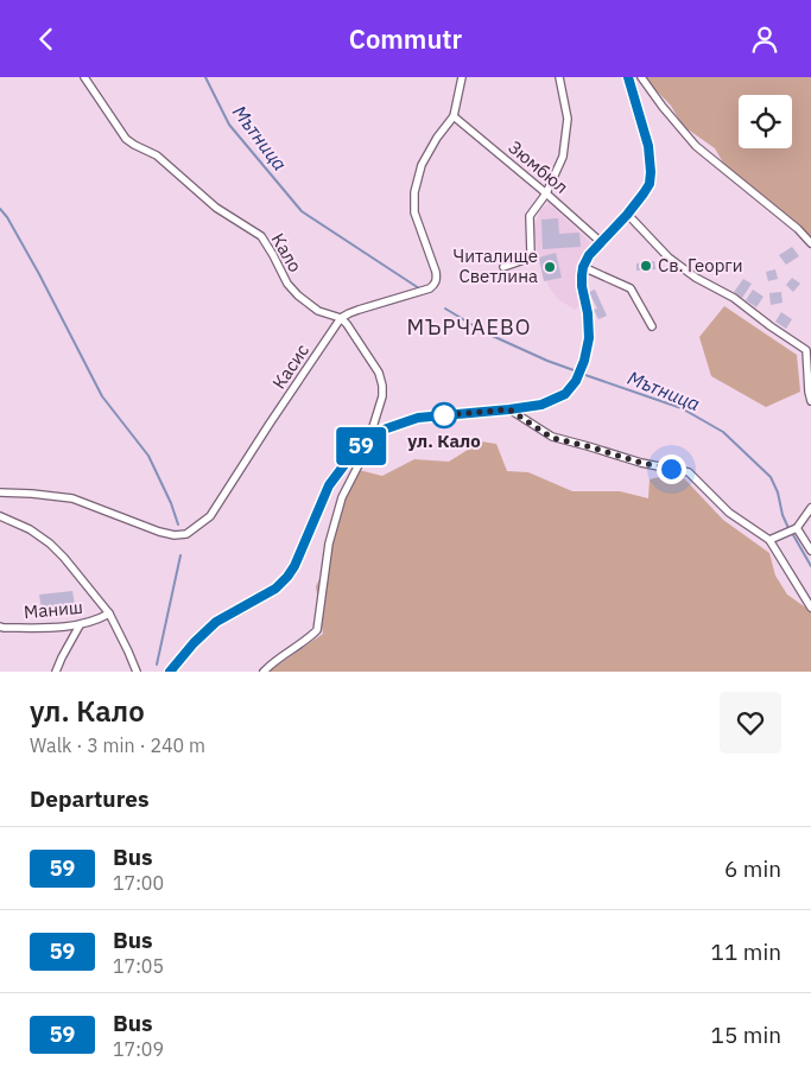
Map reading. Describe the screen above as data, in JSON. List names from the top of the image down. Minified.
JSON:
{"streets":{"street":["Зюмбюл","Кало","Касис","Маниш"]},"crossings":[["Кало","Касис"]],"districts":["МЪРЧАЕВО"],"water":["Мътница"],"places":["Св. Георги","Читалище Светлина","ул. Кало"],"lines":["bus line 59"],"page":{"header":"Commutr","on_map":"59","heading":[["ул. Кало","Walk · 3 min · 240 m"],"Departures"],"list":[{"mark":"59","name":"Bus","note":"17:00","value":"6 min"},{"mark":"59","name":"Bus","note":"17:05","value":"11 min"},{"mark":"59","name":"Bus","note":"17:09","value":"15 min"}]}}
